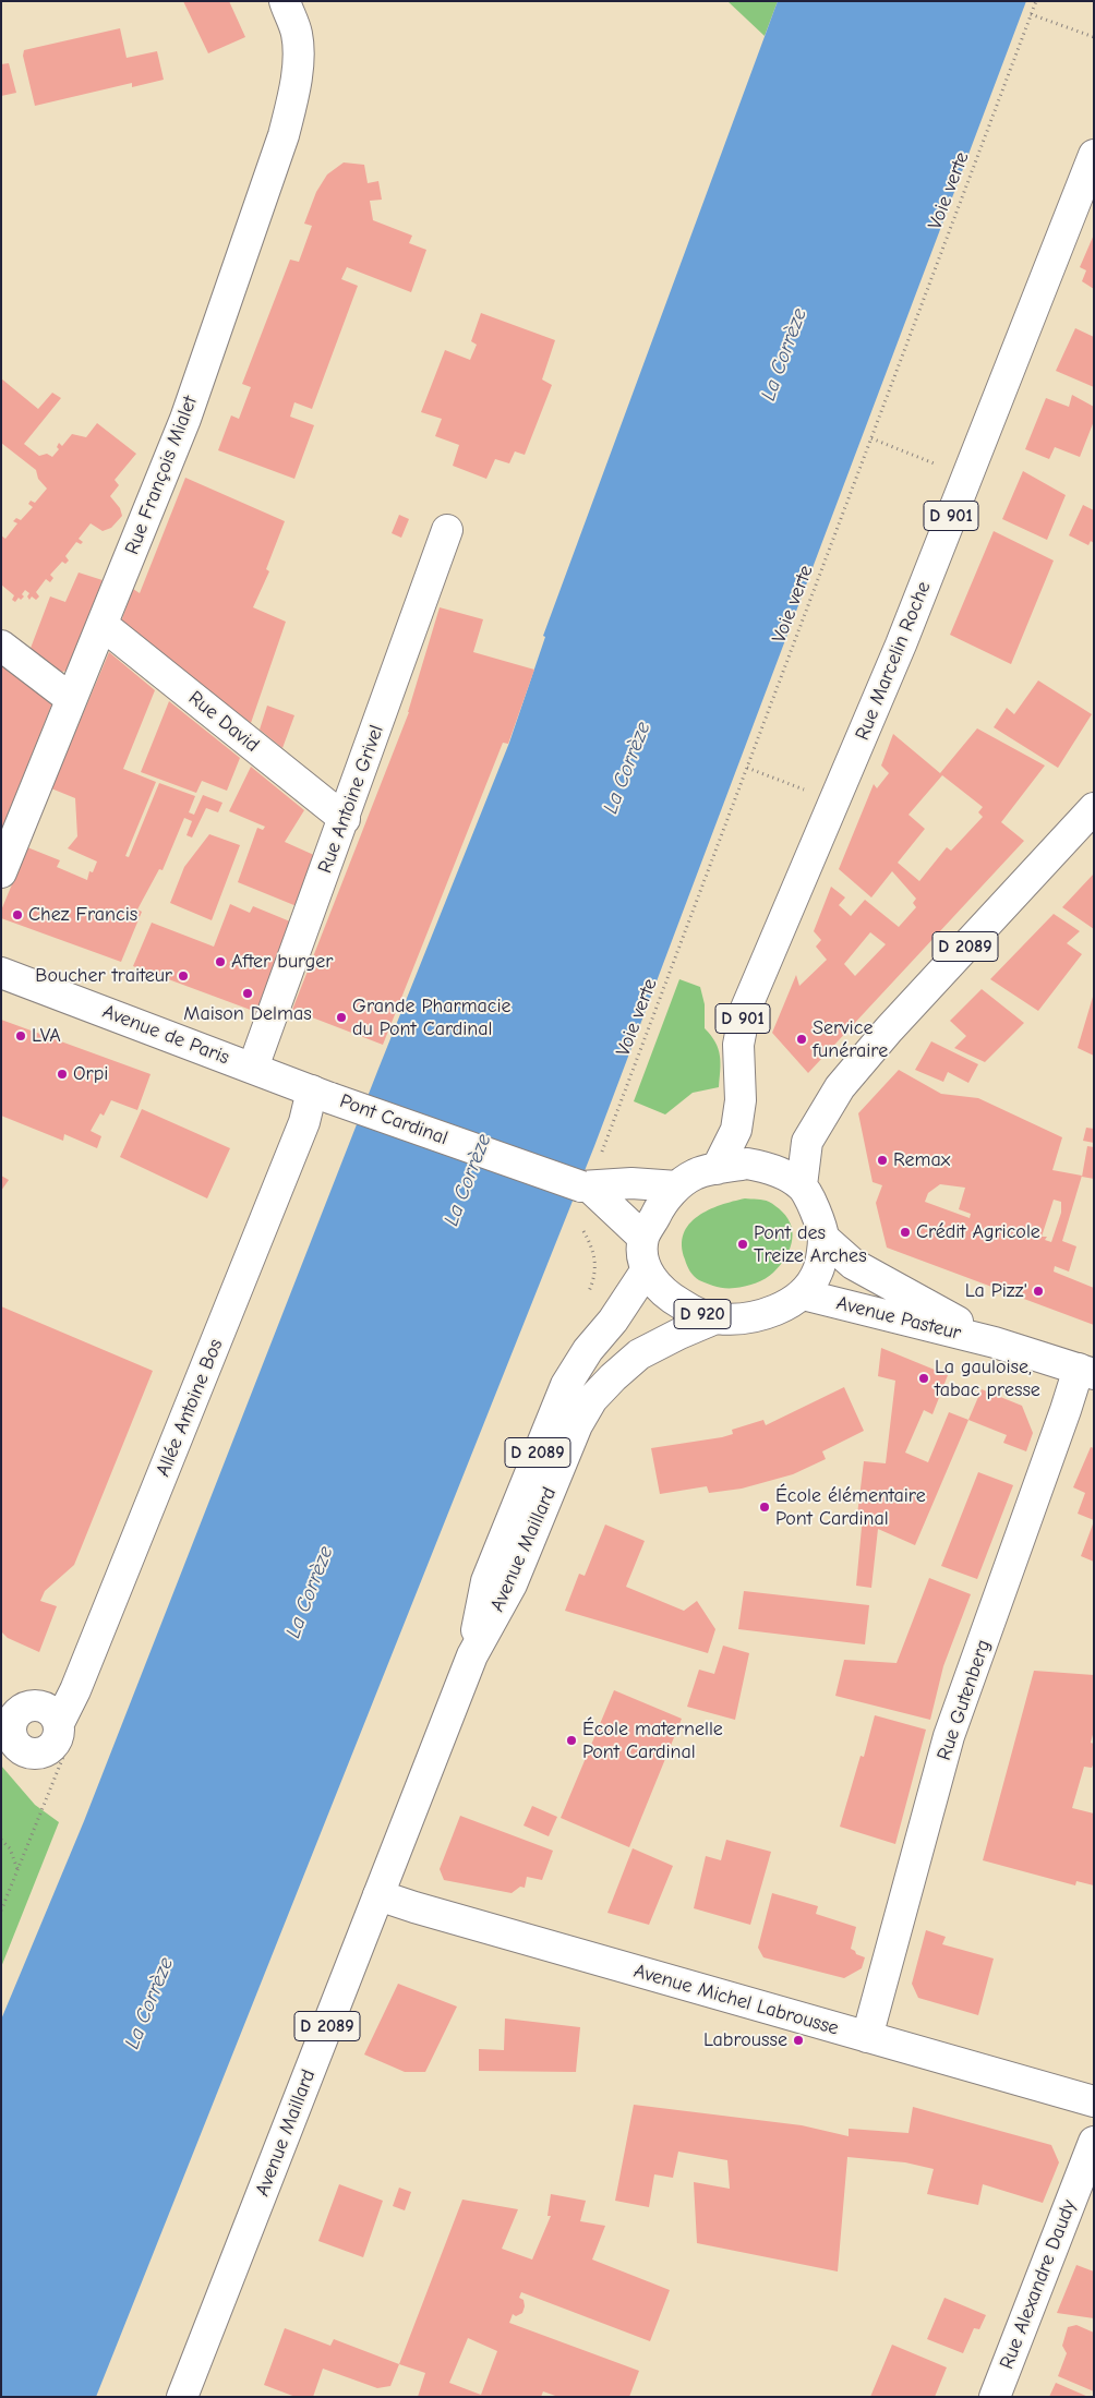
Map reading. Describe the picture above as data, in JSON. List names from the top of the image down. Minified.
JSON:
{"streets":{"main road":["Rue François Mialet","D 901","Rue Marcelin Roche","Rue David","Rue Antoine Grivel","D 2089","Avenue de Paris","Pont Cardinal","D 920","Avenue Pasteur","Allée Antoine Bos","Avenue Maillard","Rue Gutenberg","Avenue Michel Labrousse","Rue Alexandre Daudy"],"path":["Voie verte"]},"crossings":[["Voie verte","Pont Cardinal"],["Rue François Mialet","Rue David"],["Rue Marcelin Roche","D 2089"],["Rue Marcelin Roche","D 920"],["Rue Marcelin Roche","Avenue Pasteur"],["Rue Marcelin Roche","Avenue Maillard"],["Rue David","Rue Antoine Grivel"],["Rue Antoine Grivel","Avenue de Paris"],["D 2089","D 920"],["D 2089","Avenue Pasteur"],["D 2089","Avenue Maillard"],["Avenue de Paris","Pont Cardinal"],["Avenue de Paris","Allée Antoine Bos"],["Pont Cardinal","Allée Antoine Bos"],["D 920","Avenue Pasteur"],["D 920","Avenue Maillard"],["Avenue Pasteur","Avenue Maillard"],["Avenue Pasteur","Rue Gutenberg"],["Avenue Maillard","Avenue Michel Labrousse"],["Rue Gutenberg","Avenue Michel Labrousse"]],"water":["La Corrèze"],"places":["Chez Francis","After burger","Boucher traiteur","Maison Delmas","Grande Pharmacie du Pont Cardinal","LVA","Service funéraire","Orpi","Remax","Crédit Agricole","Pont des Treize Arches","La Pizz'","La gauloise, tabac presse","École élémentaire Pont Cardinal","École maternelle Pont Cardinal","Labrousse"]}
